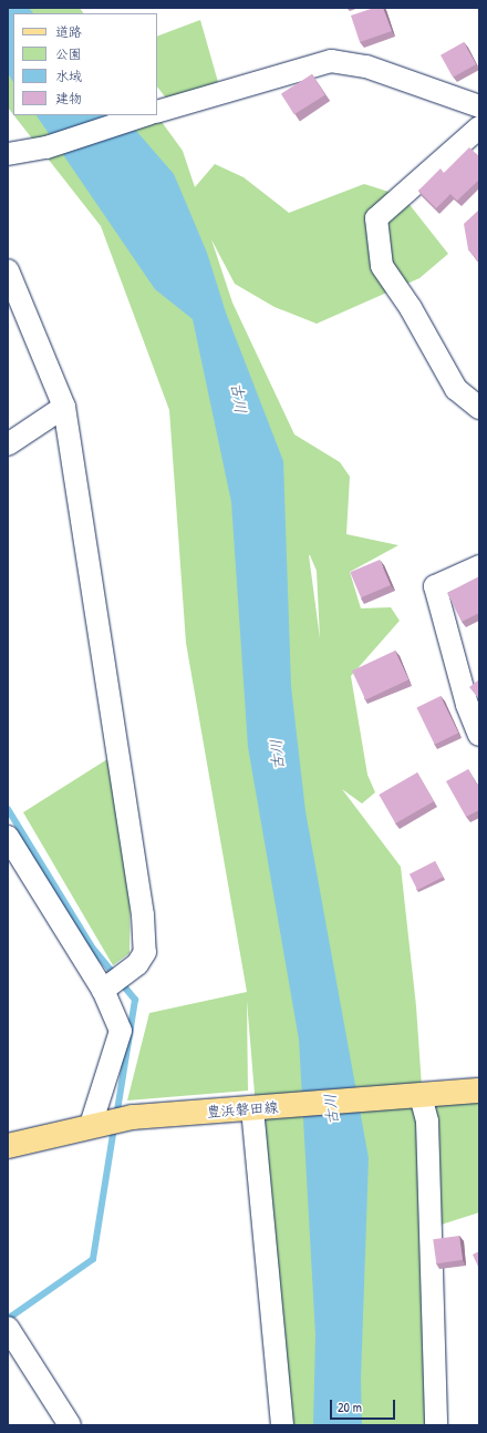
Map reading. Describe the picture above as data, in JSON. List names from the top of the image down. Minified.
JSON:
{"streets":{"main road":["豊浜磐田線"]},"water":["古川"],"legend":["道路","公園","水域","建物"],"scale_bar":"20 m"}
